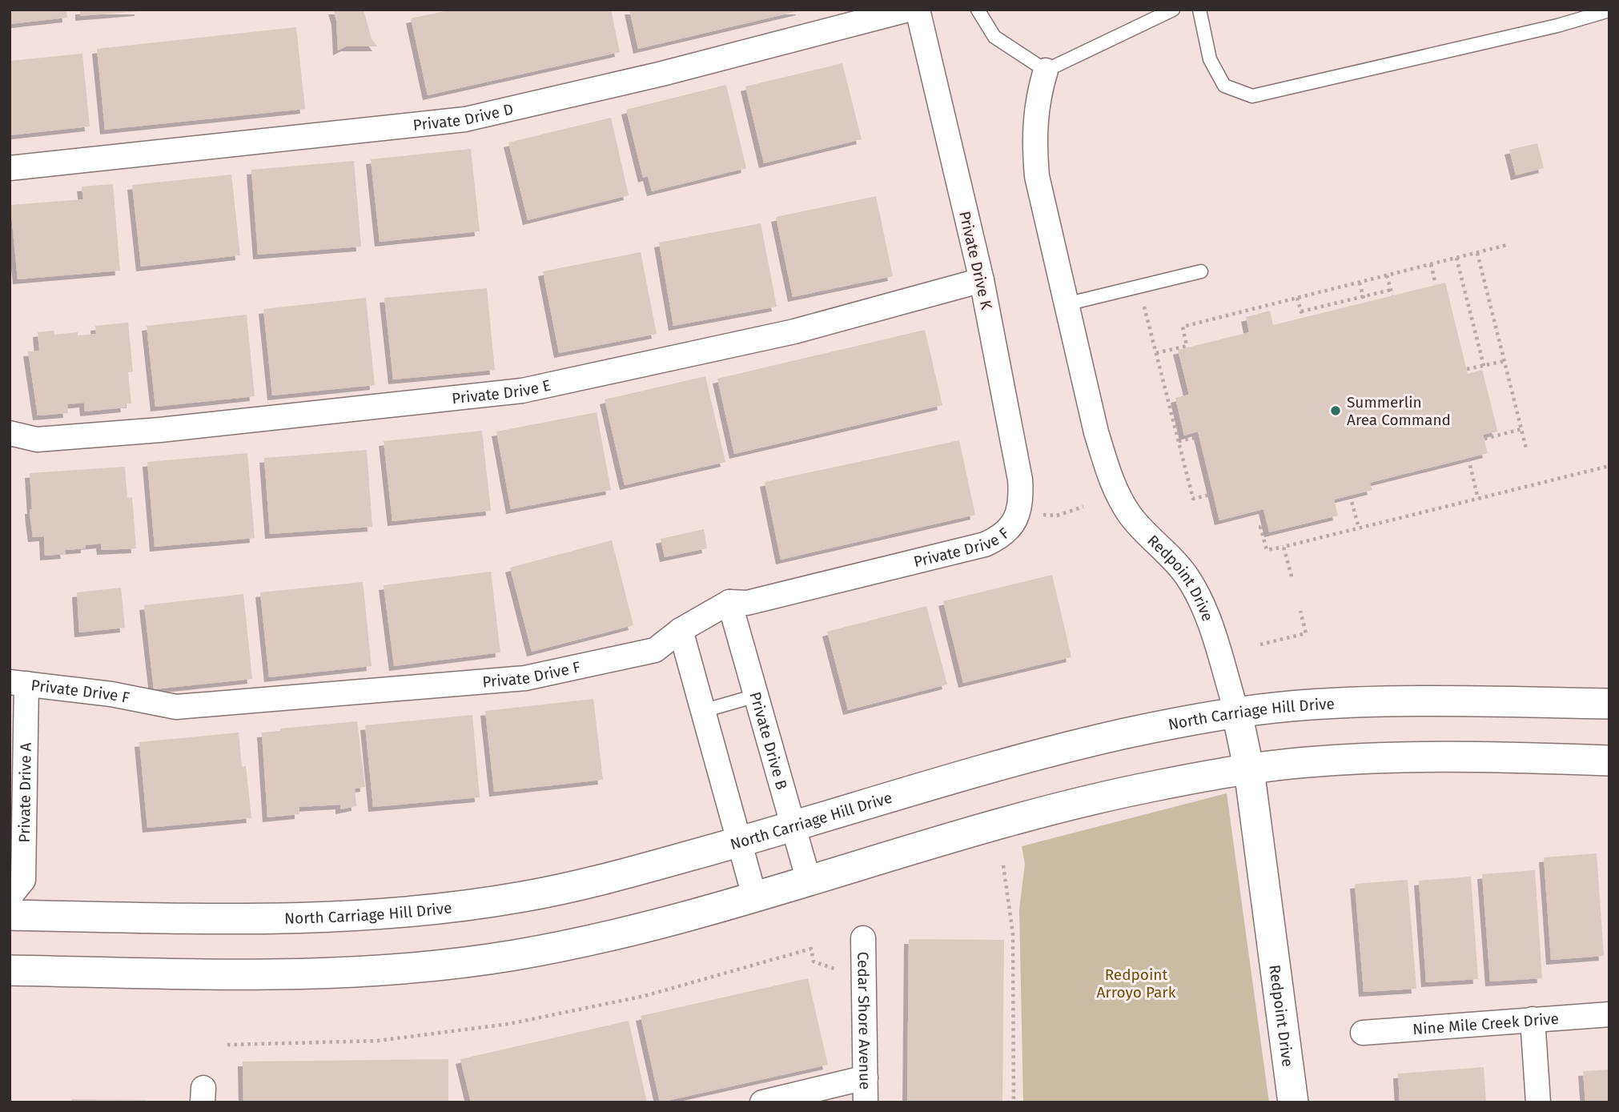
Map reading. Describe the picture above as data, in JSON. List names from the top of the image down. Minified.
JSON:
{"streets":{"street":["Private Drive D","Private Drive K","Private Drive E","Private Drive F","Redpoint Drive","North Carriage Hill Drive","Private Drive B","Private Drive A","Cedar Shore Avenue","Nine Mile Creek Drive"]},"crossings":[["Private Drive K","Private Drive E"],["Private Drive K","Private Drive F"],["Private Drive F","Private Drive B"],["Private Drive F","Private Drive A"],["Redpoint Drive","North Carriage Hill Drive"],["North Carriage Hill Drive","Private Drive B"]],"parks":["Redpoint Arroyo Park"],"places":["Summerlin Area Command"]}
